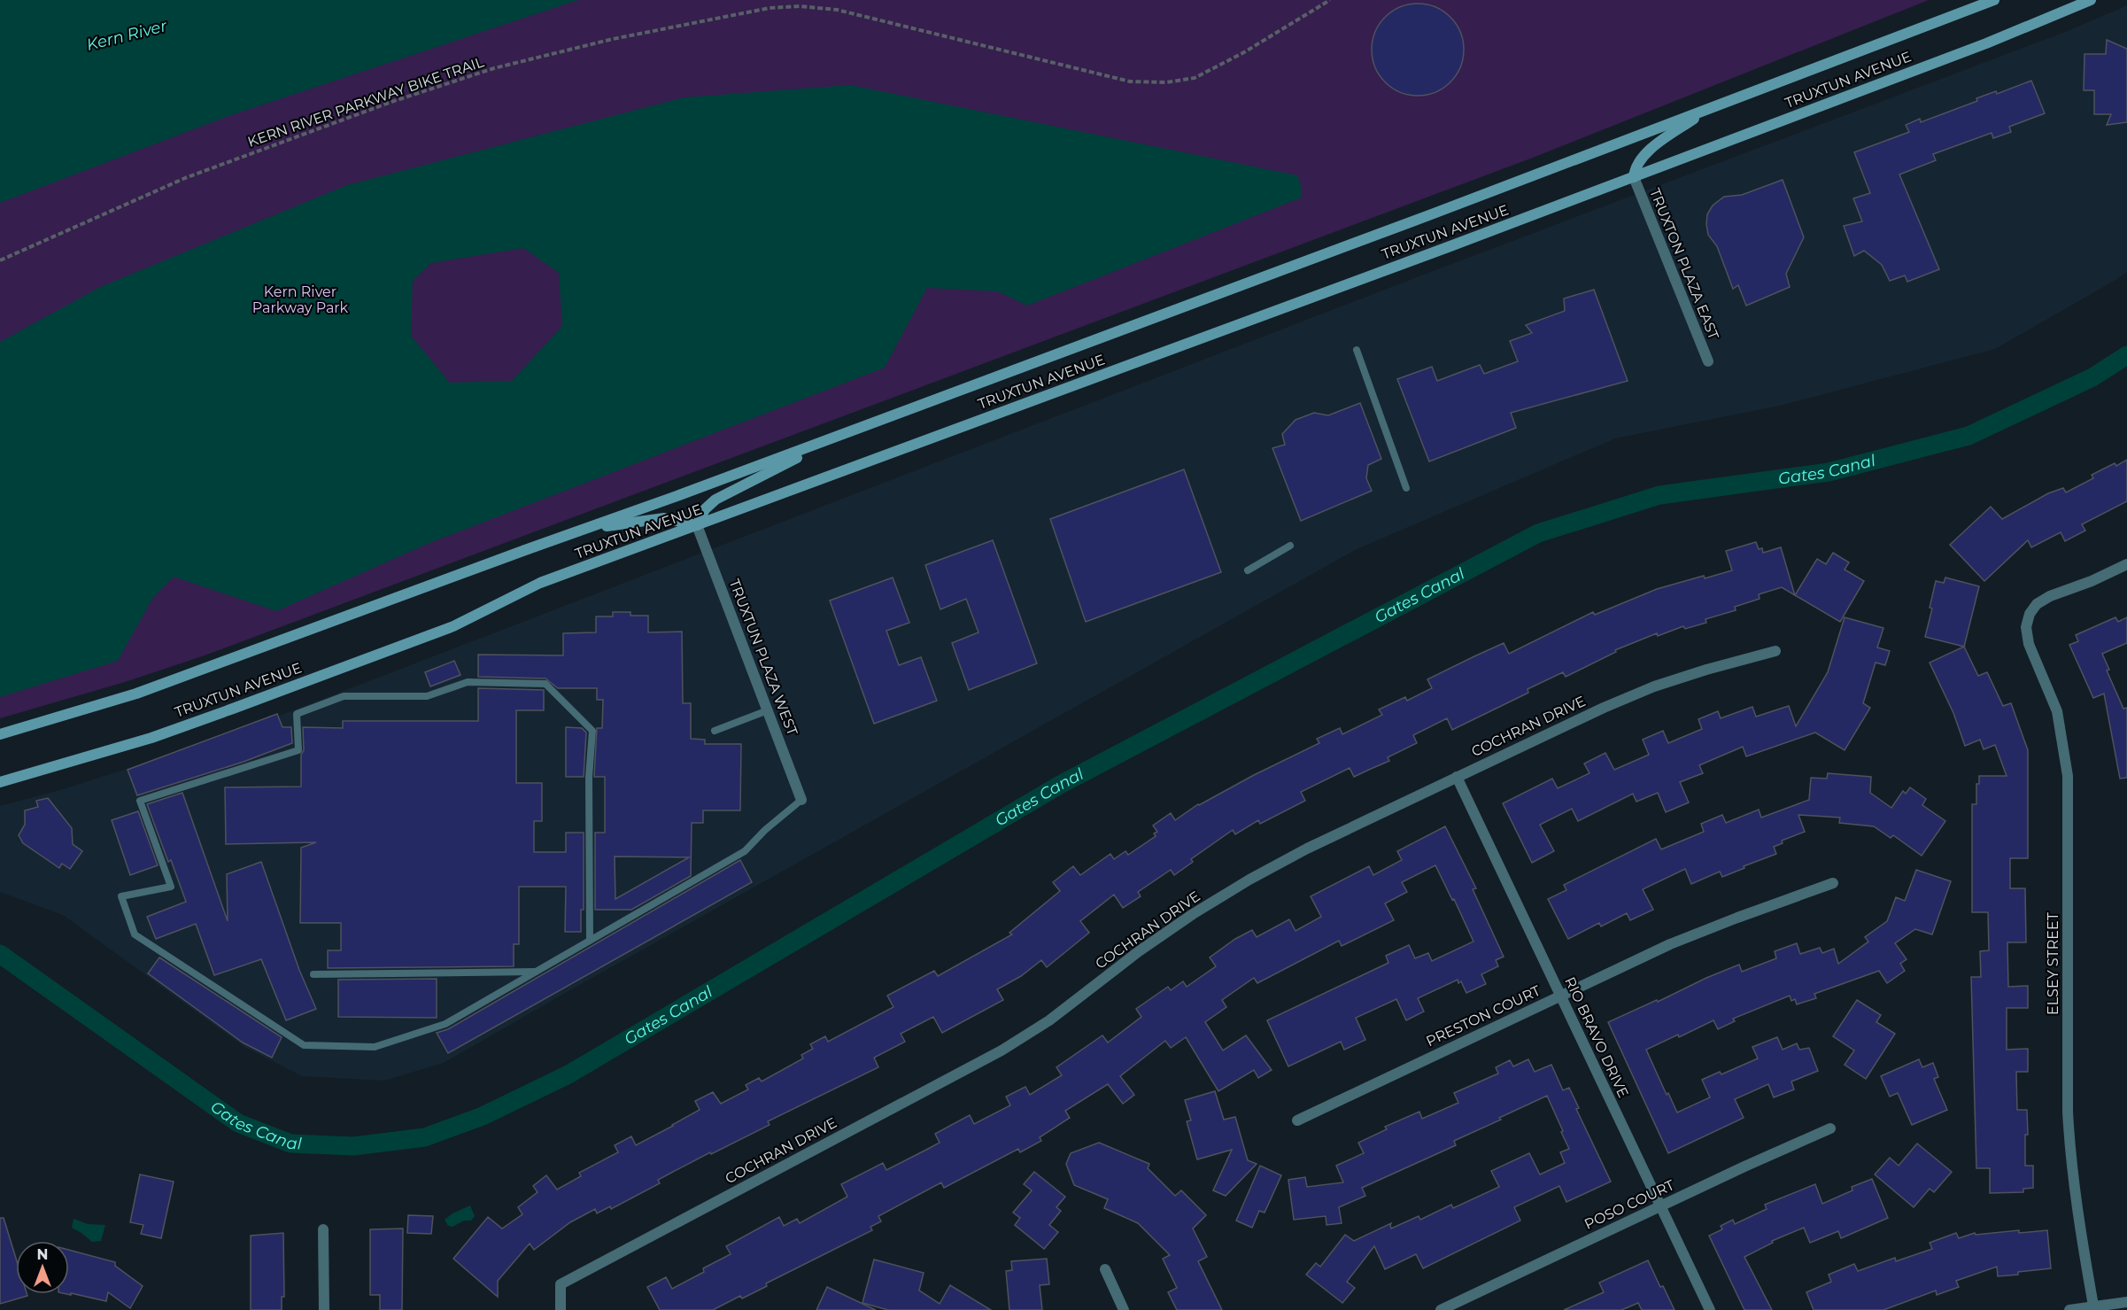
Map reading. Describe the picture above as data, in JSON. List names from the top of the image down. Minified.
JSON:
{"streets":{"main road":["TRUXTUN AVENUE"],"street":["TRUXTON PLAZA EAST","TRUXTUN PLAZA WEST","COCHRAN DRIVE","ELSEY STREET","PRESTON COURT","RIO BRAVO DRIVE","POSO COURT"],"path":["KERN RIVER PARKWAY BIKE TRAIL"]},"crossings":[["TRUXTUN AVENUE","TRUXTON PLAZA EAST"],["TRUXTUN AVENUE","TRUXTUN PLAZA WEST"],["COCHRAN DRIVE","RIO BRAVO DRIVE"],["PRESTON COURT","RIO BRAVO DRIVE"],["RIO BRAVO DRIVE","POSO COURT"]],"water":["Kern River","Gates Canal"],"parks":["Kern River Parkway Park"],"north":"top"}
